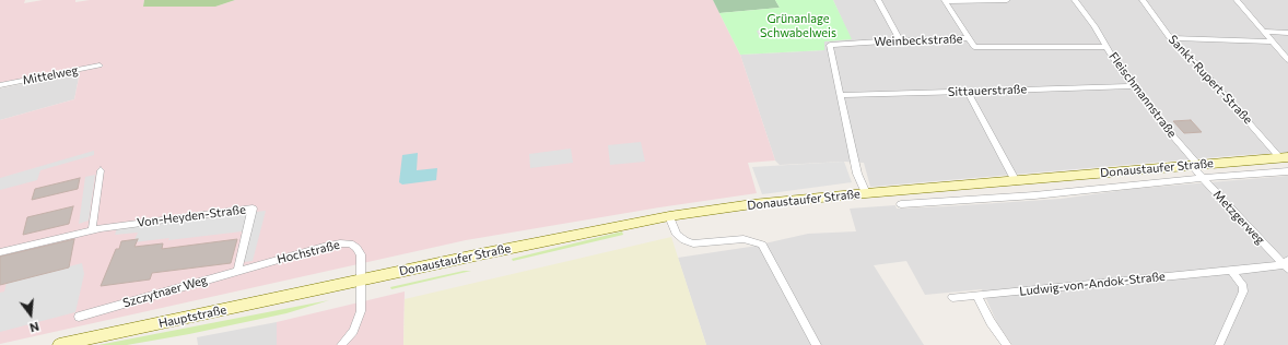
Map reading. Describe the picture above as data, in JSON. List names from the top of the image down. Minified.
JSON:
{"streets":{"main road":["Donaustaufer Straße","Hauptstraße"],"street":["Weinbeckstraße","Mittelweg","Sankt-Rupert-Straße","Sittauerstraße","Fleischmannstraße","Von-Heyden-Straße","Metzgerweg","Hochstraße","Ludwig-von-Andok-Straße","Szczytnaer Weg"]},"crossings":[["Weinbeckstraße","Sittauerstraße"],["Weinbeckstraße","Fleischmannstraße"],["Sankt-Rupert-Straße","Donaustaufer Straße"],["Sittauerstraße","Fleischmannstraße"],["Fleischmannstraße","Donaustaufer Straße"],["Fleischmannstraße","Metzgerweg"],["Donaustaufer Straße","Metzgerweg"],["Donaustaufer Straße","Hochstraße"],["Donaustaufer Straße","Hauptstraße"],["Von-Heyden-Straße","Szczytnaer Weg"],["Metzgerweg","Ludwig-von-Andok-Straße"],["Hochstraße","Szczytnaer Weg"]],"parks":["Grünanlage Schwabelweis"],"north":"bottom"}
